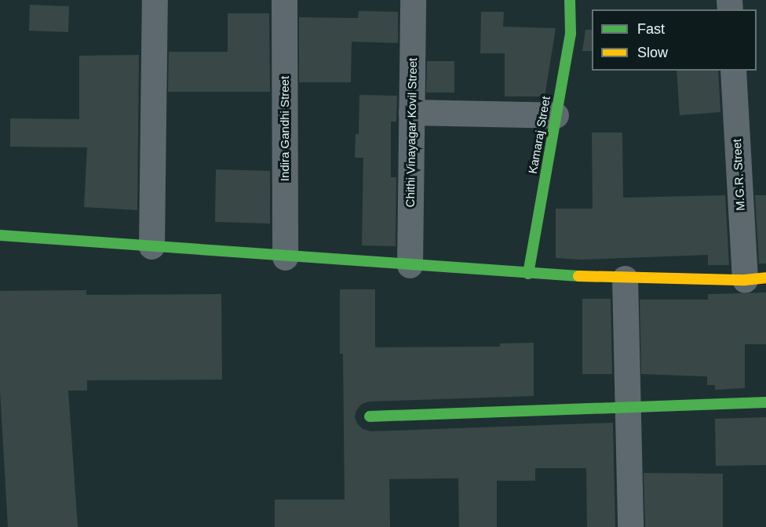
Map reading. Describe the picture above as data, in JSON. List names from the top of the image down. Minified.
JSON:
{"streets":{"street":["Indira Gandhi Street","Chithi Vinayagar Kovil Street","Kamaraj Street","M.G.R. Street"]},"legend":["Fast","Slow"]}
